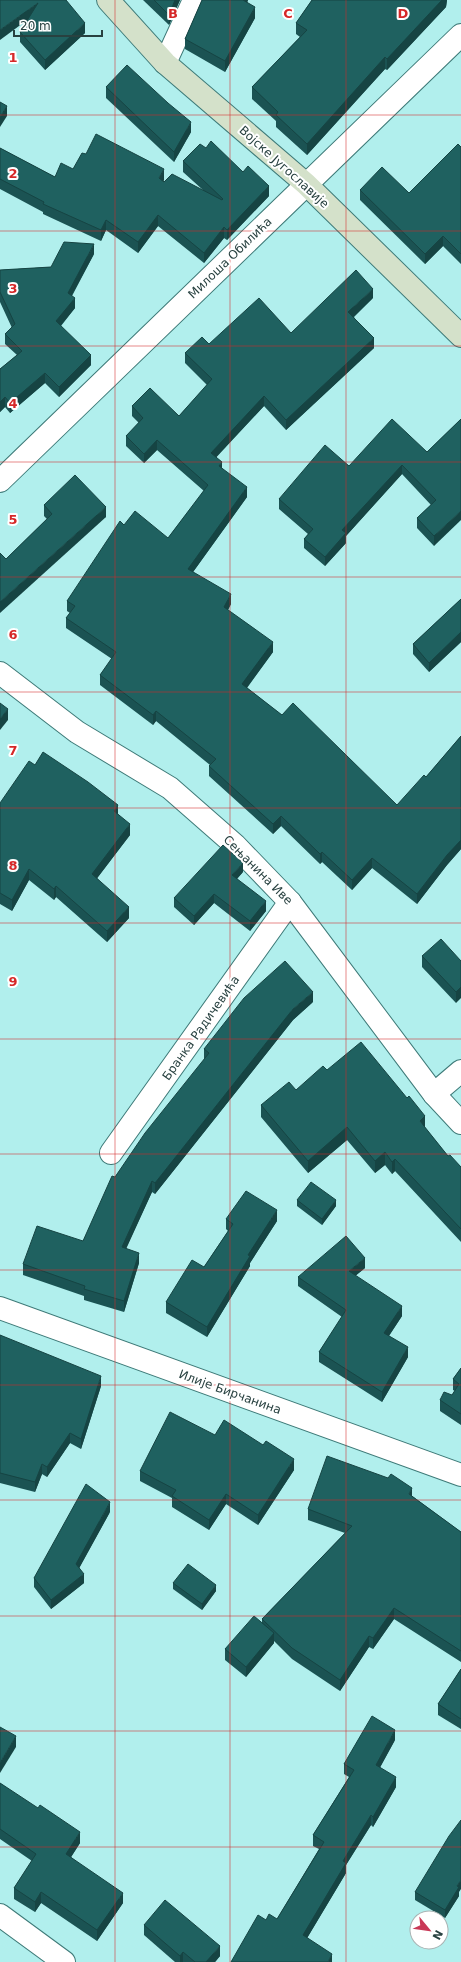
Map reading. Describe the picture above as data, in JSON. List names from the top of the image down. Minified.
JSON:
{"streets":{"main road":["Војске Југославије"],"street":["Милоша Обилића","Сењанина Иве","Бранка Радичевића","Илије Бирчанина"]},"crossings":[["Војске Југославије","Милоша Обилића"],["Сењанина Иве","Бранка Радичевића"]],"scale_bar":"20 m","north":"bottom right","grid":{"columns":["B","C","D"],"rows":["1","2","3","4","5","6","7","8","9"]}}
